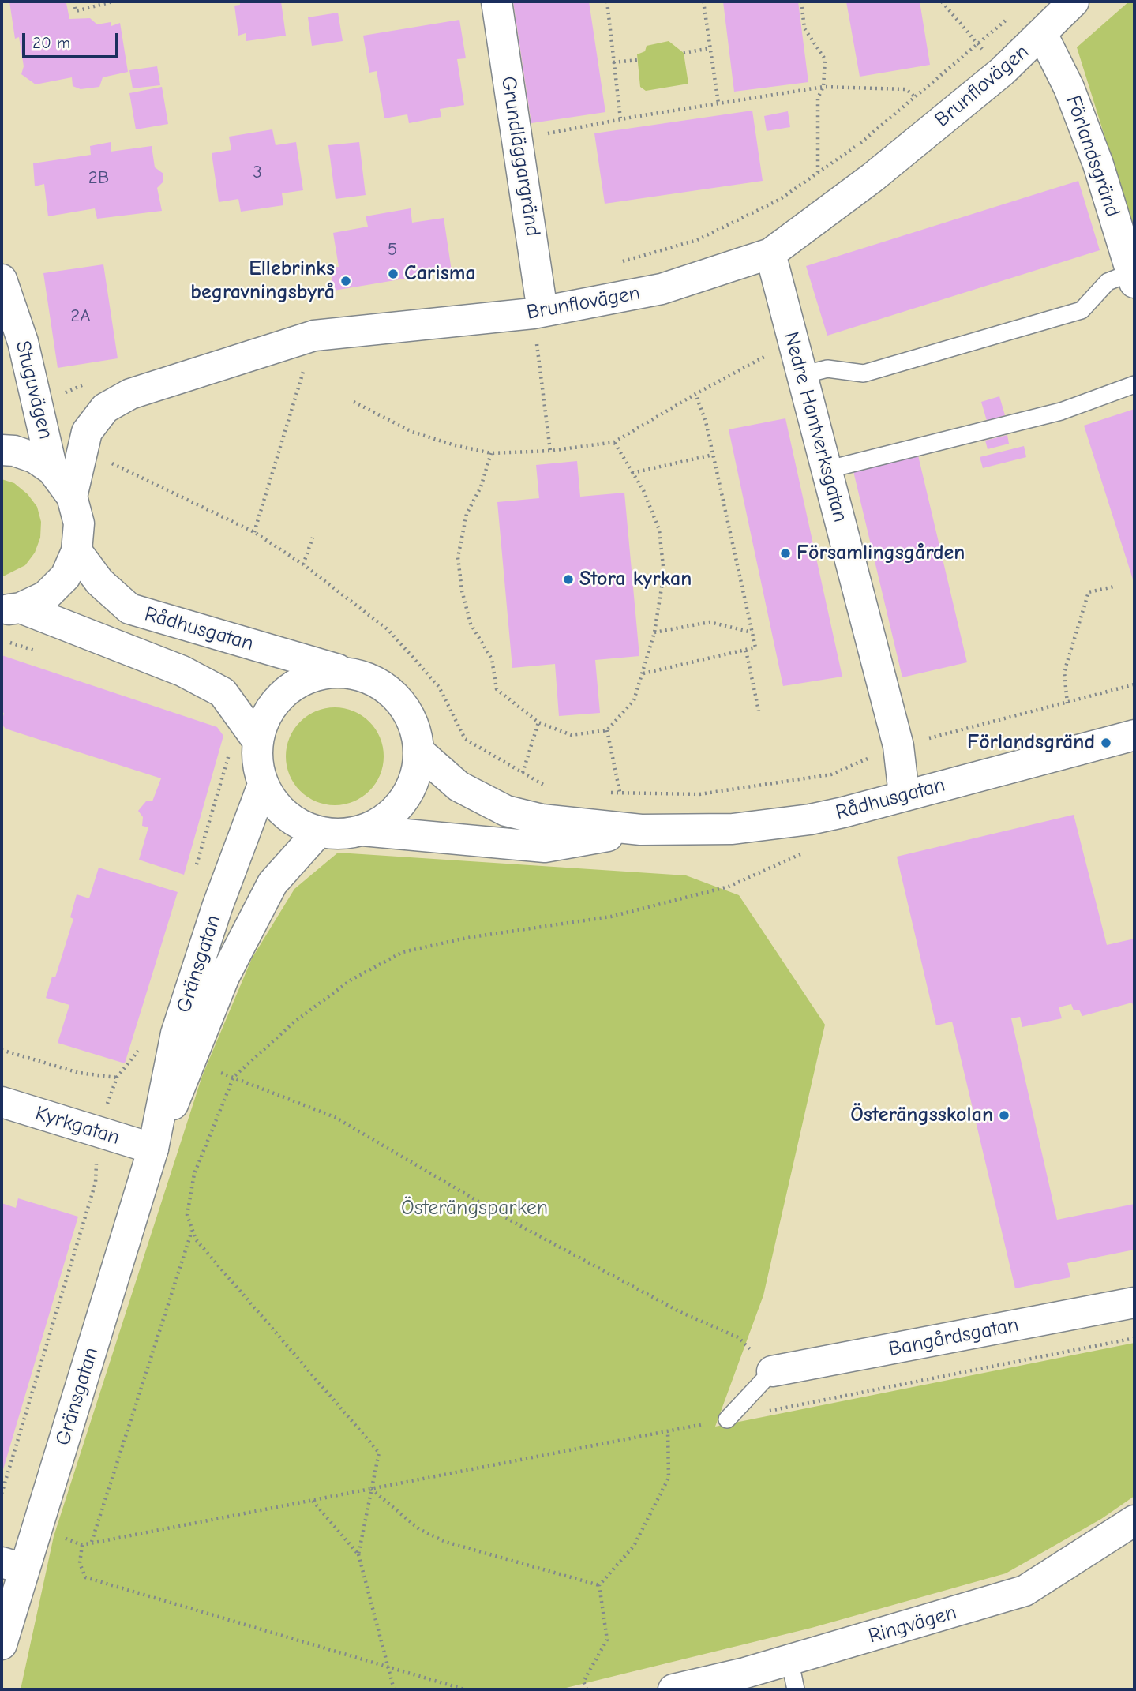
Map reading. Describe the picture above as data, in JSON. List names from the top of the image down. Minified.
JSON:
{"streets":{"main road":["Brunflovägen","Grundläggargränd","Förlandsgränd","Stuguvägen","Nedre Hantverksgatan","Rådhusgatan","Gränsgatan","Kyrkgatan","Bangårdsgatan","Ringvägen"]},"crossings":[["Brunflovägen","Grundläggargränd"],["Brunflovägen","Förlandsgränd"],["Brunflovägen","Nedre Hantverksgatan"],["Nedre Hantverksgatan","Rådhusgatan"],["Rådhusgatan","Gränsgatan"],["Gränsgatan","Kyrkgatan"]],"parks":["Österängsparken"],"places":["Carisma","Ellebrinks begravningsbyrå","Församlingsgården","Stora kyrkan","Förlandsgränd","Österängsskolan"],"house_numbers":["3","2B","5","2A"],"scale_bar":"20 m"}
